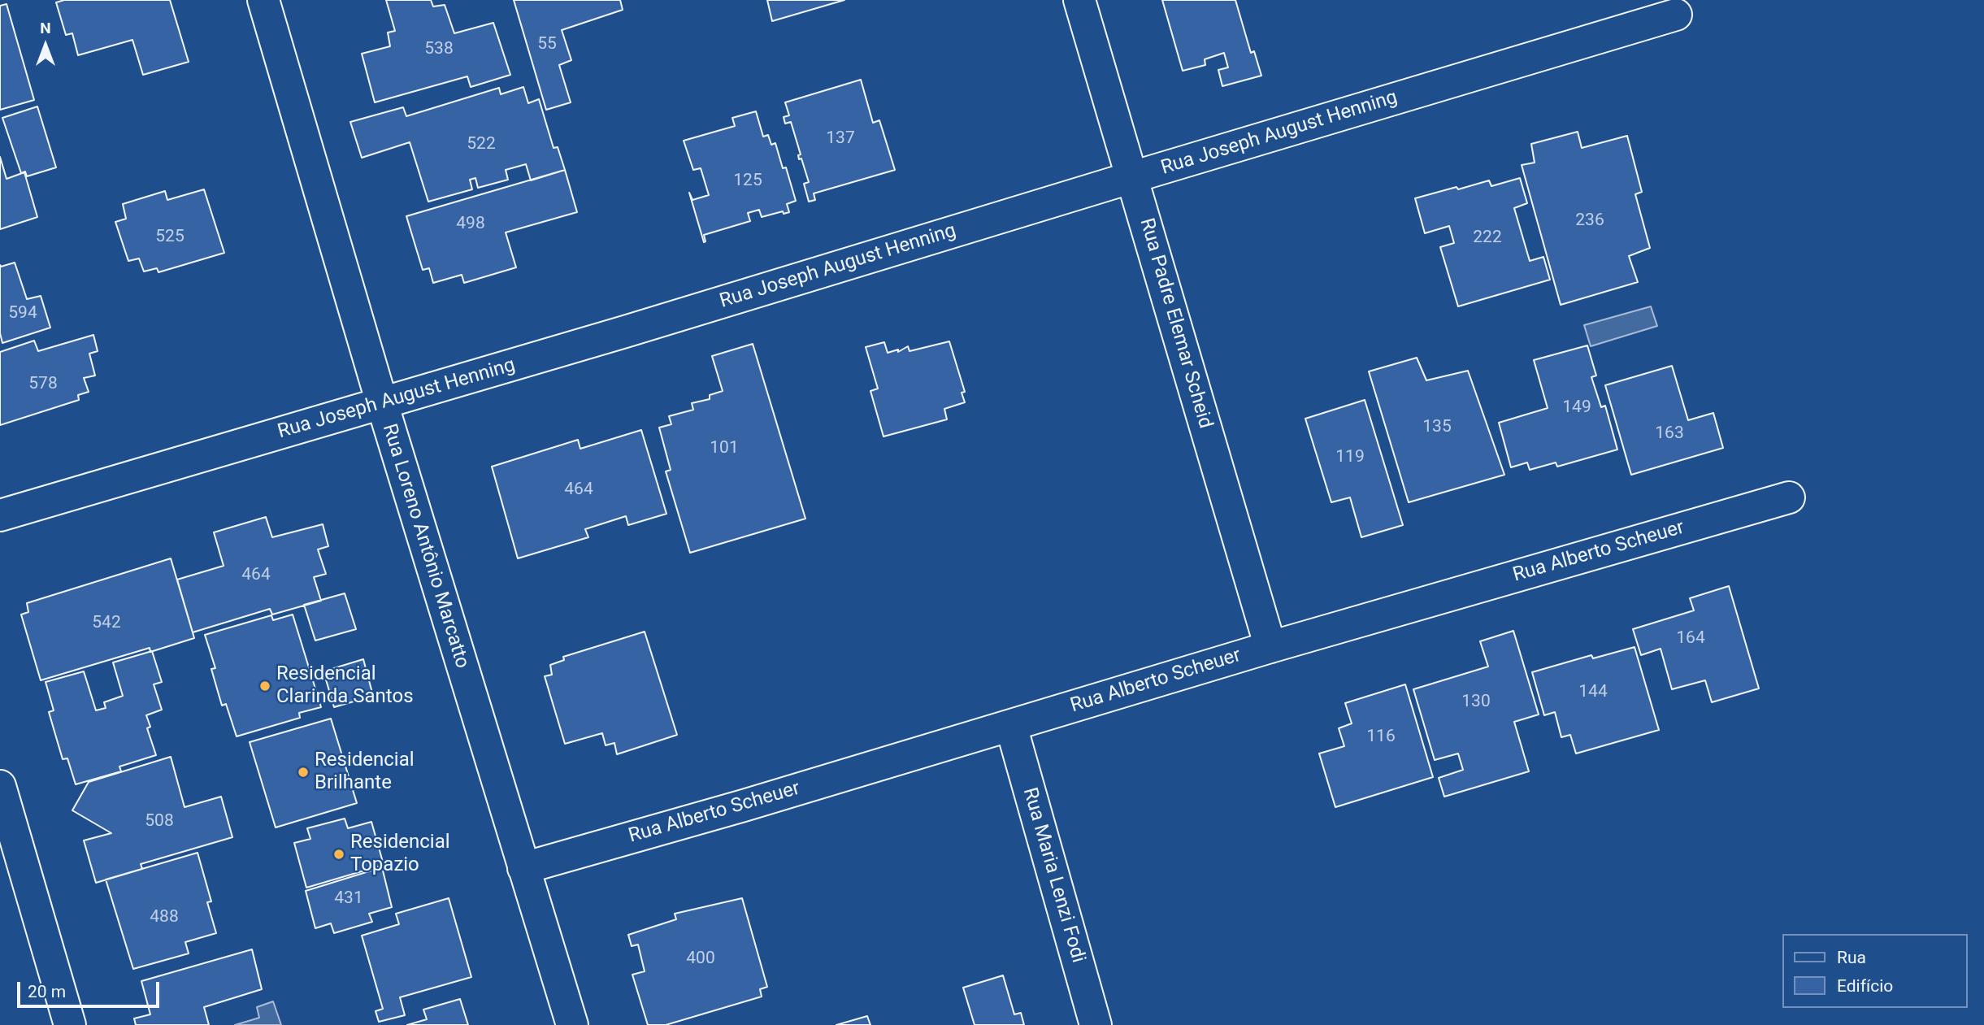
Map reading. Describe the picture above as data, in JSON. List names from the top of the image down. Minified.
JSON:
{"streets":{"street":["Rua Joseph August Henning","Rua Padre Elemar Scheid","Rua Loreno Antônio Marcatto","Rua Alberto Scheuer","Rua Maria Lenzi Fodi"]},"crossings":[["Rua Joseph August Henning","Rua Padre Elemar Scheid"],["Rua Joseph August Henning","Rua Loreno Antônio Marcatto"],["Rua Padre Elemar Scheid","Rua Alberto Scheuer"],["Rua Loreno Antônio Marcatto","Rua Alberto Scheuer"],["Rua Alberto Scheuer","Rua Maria Lenzi Fodi"]],"places":["Residencial Clarinda Santos","Residencial Brilhante","Residencial Topazio"],"house_numbers":["55","538","137","522","125","236","498","525","222","594","578","149","135","163","101","119","464","464","542","164","144","130","116","508","431","488","400"],"legend":["Rua","Edifício"],"scale_bar":"20 m","north":"top"}
